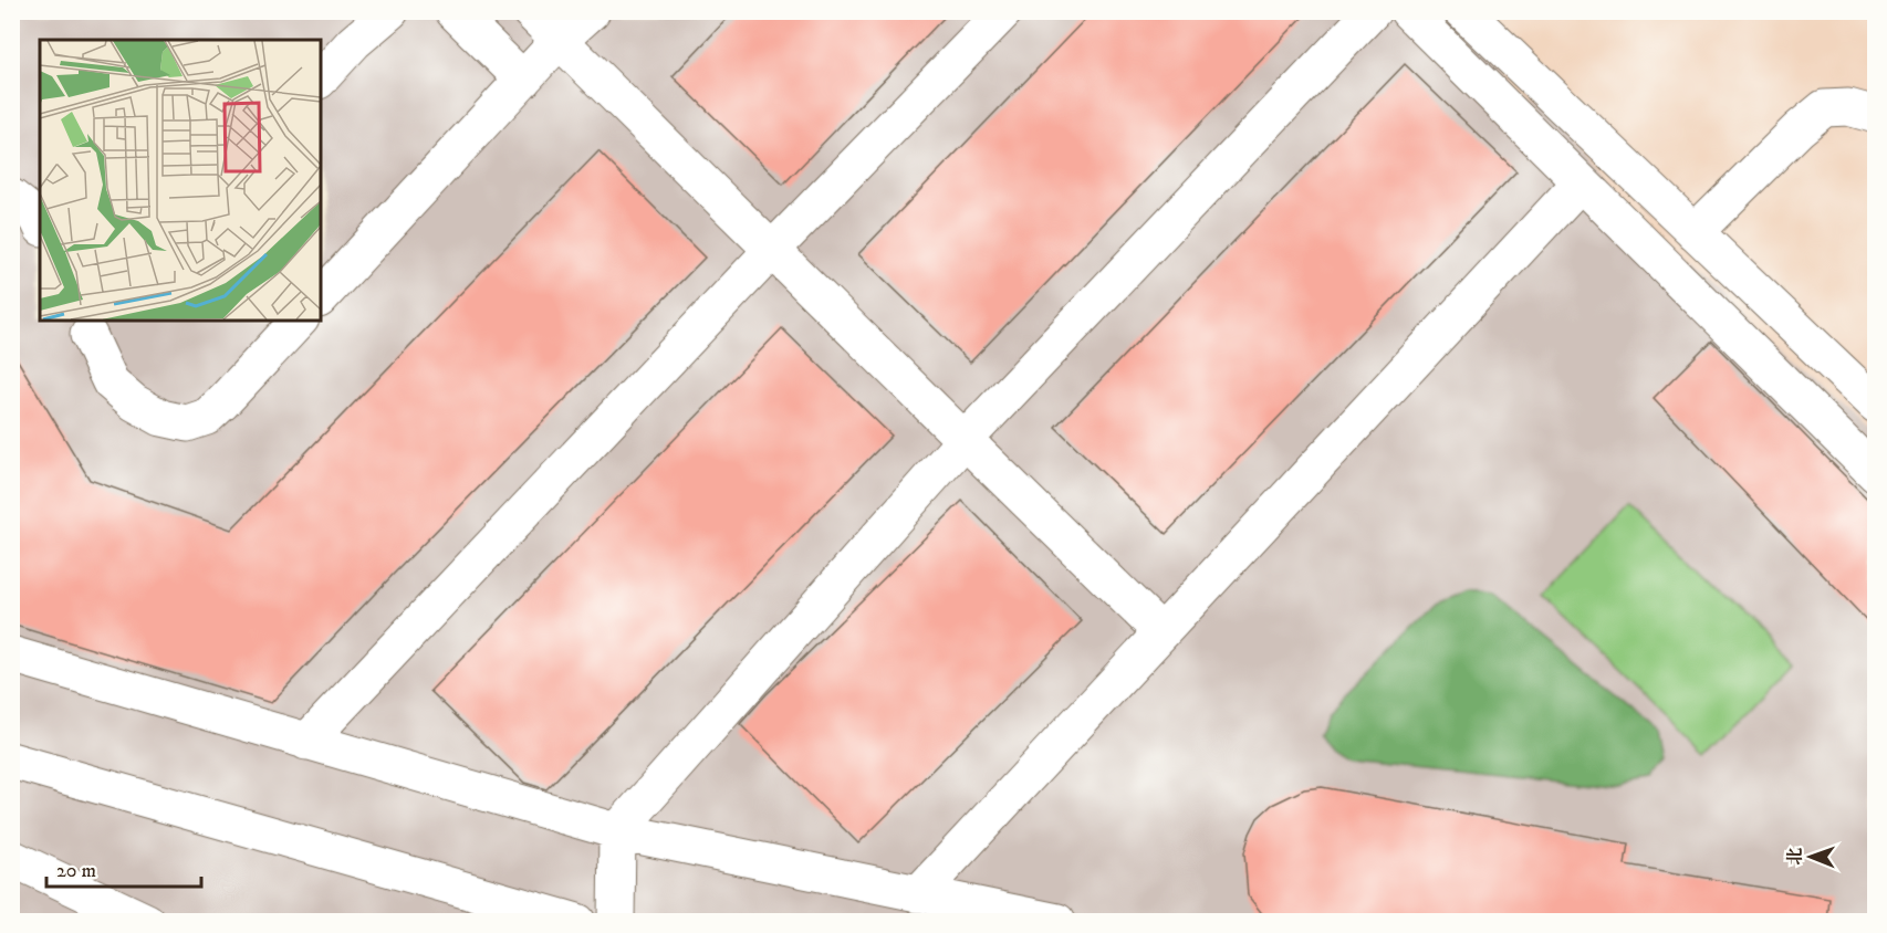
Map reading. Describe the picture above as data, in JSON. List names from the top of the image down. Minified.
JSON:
{"scale_bar":"20 m","north":"left"}
